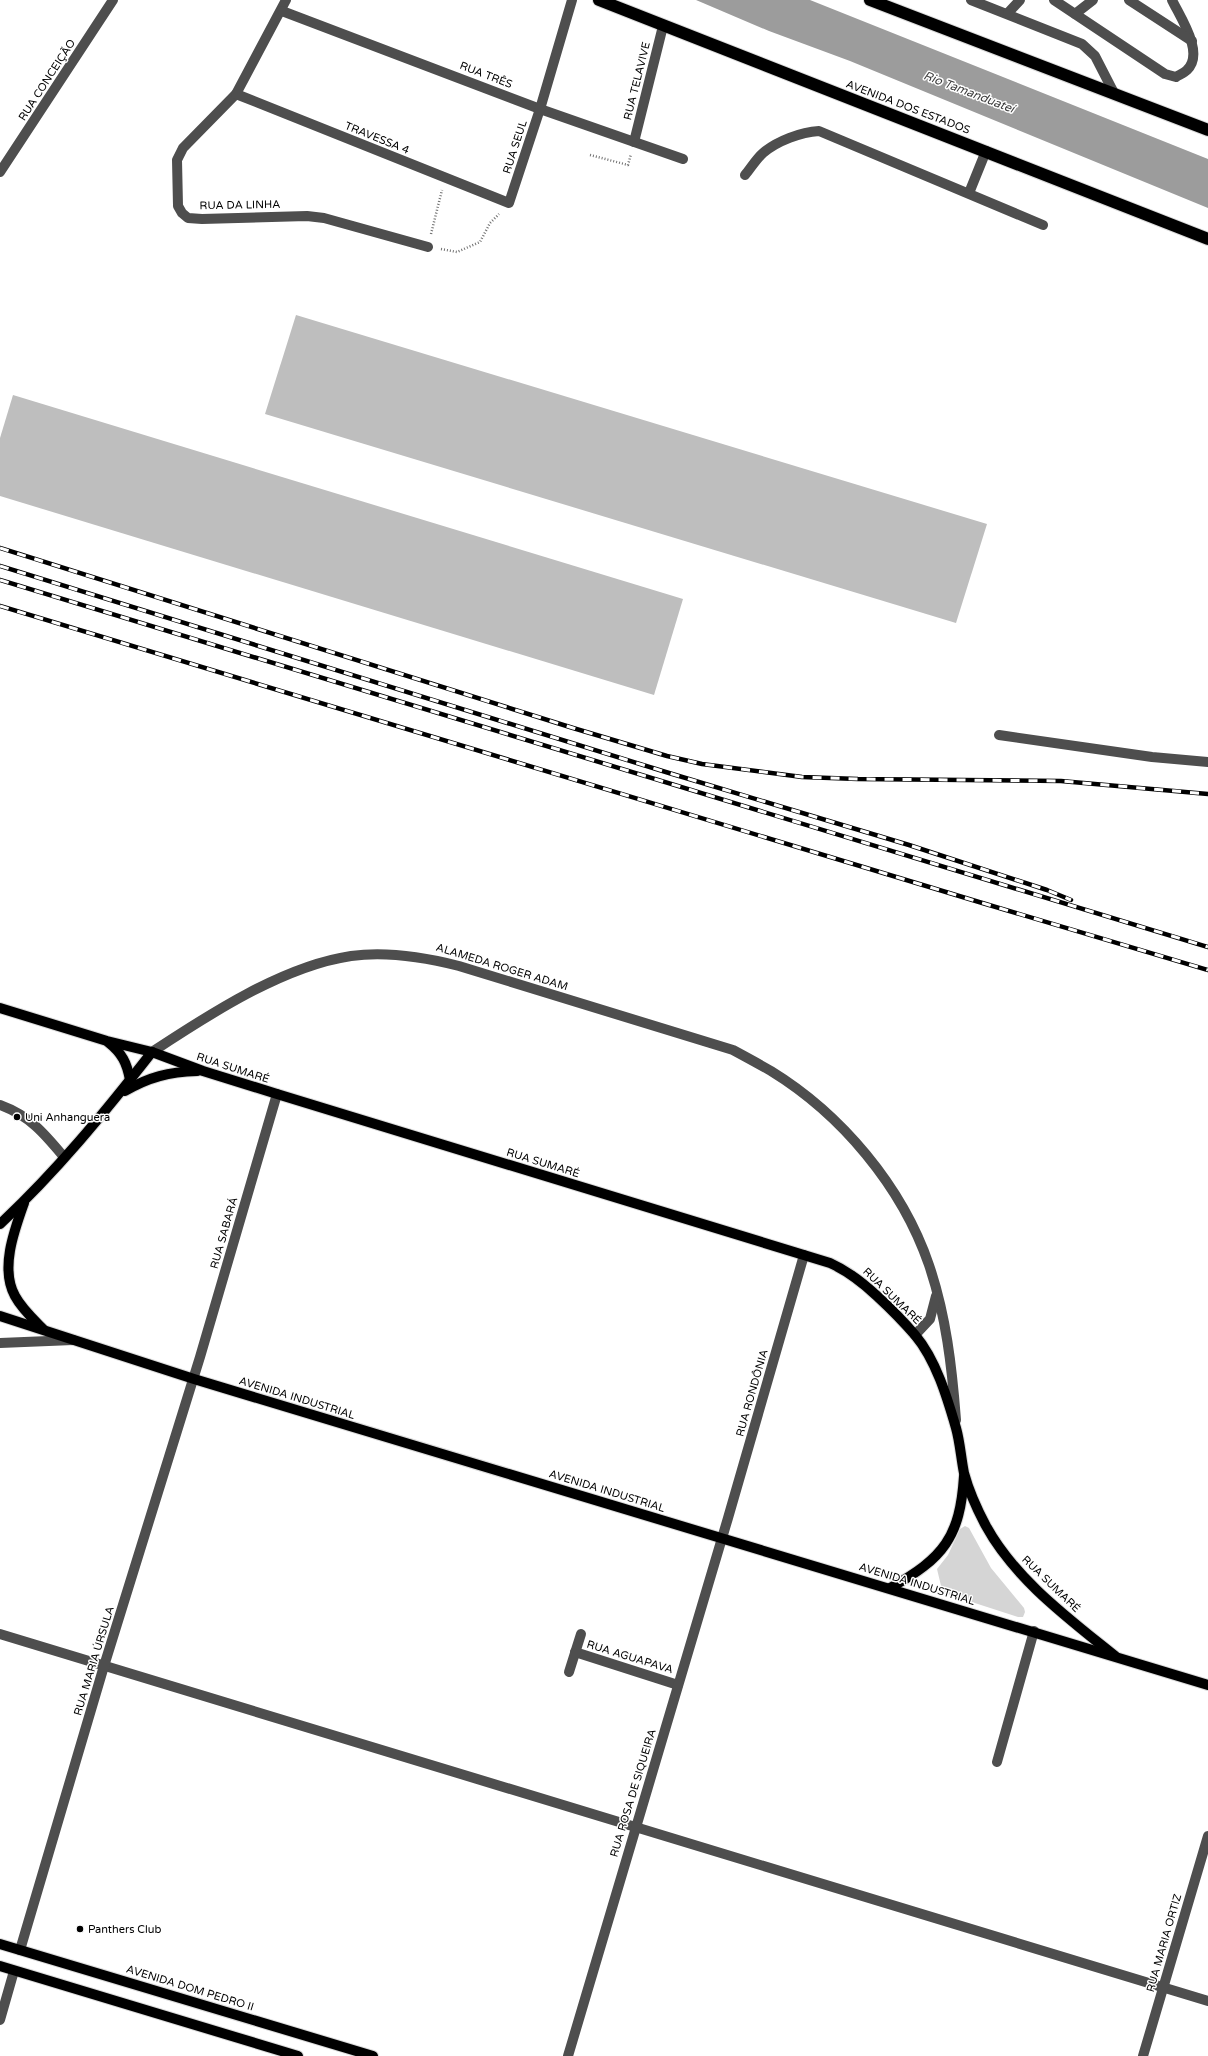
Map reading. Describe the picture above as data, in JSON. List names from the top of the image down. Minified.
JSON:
{"streets":{"highway":["AVENIDA DOS ESTADOS"],"main road":["ALAMEDA ROGER ADAM","RUA SUMARÉ","AVENIDA INDUSTRIAL","AVENIDA DOM PEDRO II"],"street":["RUA TRÊS","RUA CONCEIÇÃO","RUA TELAVIVE","TRAVESSA 4","RUA SEUL","RUA DA LINHA","RUA SABARÁ","RUA RONDÔNIA","RUA AGUAPAVA","RUA MARIA ÚRSULA","RUA ROSA DE SIQUEIRA","RUA MARIA ORTIZ"]},"crossings":[["RUA TRÊS","RUA TELAVIVE"],["RUA TRÊS","RUA SEUL"],["RUA TRÊS","RUA DA LINHA"],["RUA TELAVIVE","AVENIDA DOS ESTADOS"],["TRAVESSA 4","RUA SEUL"],["TRAVESSA 4","RUA DA LINHA"],["ALAMEDA ROGER ADAM","RUA SUMARÉ"],["ALAMEDA ROGER ADAM","AVENIDA INDUSTRIAL"],["RUA SUMARÉ","RUA SABARÁ"],["RUA SUMARÉ","RUA RONDÔNIA"],["RUA SUMARÉ","AVENIDA INDUSTRIAL"],["RUA SABARÁ","AVENIDA INDUSTRIAL"],["RUA SABARÁ","RUA MARIA ÚRSULA"],["RUA RONDÔNIA","AVENIDA INDUSTRIAL"],["RUA RONDÔNIA","RUA ROSA DE SIQUEIRA"],["AVENIDA INDUSTRIAL","RUA MARIA ÚRSULA"],["AVENIDA INDUSTRIAL","RUA ROSA DE SIQUEIRA"],["RUA AGUAPAVA","RUA ROSA DE SIQUEIRA"],["RUA MARIA ÚRSULA","AVENIDA DOM PEDRO II"]],"water":["Rio Tamanduateí"],"places":["Uni Anhanguera","Panthers Club"]}
